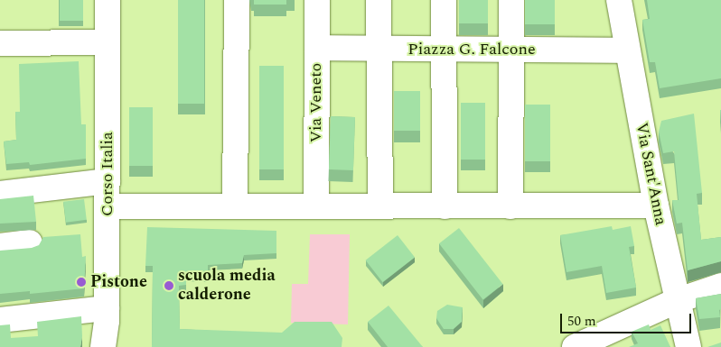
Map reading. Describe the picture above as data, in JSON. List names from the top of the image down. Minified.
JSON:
{"streets":{"street":["Piazza G. Falcone","Via Veneto","Corso Italia","Via Sant'Anna"]},"crossings":[["Piazza G. Falcone","Via Veneto"],["Piazza G. Falcone","Via Sant'Anna"]],"places":["Pistone","scuola media calderone"],"scale_bar":"50 m"}
